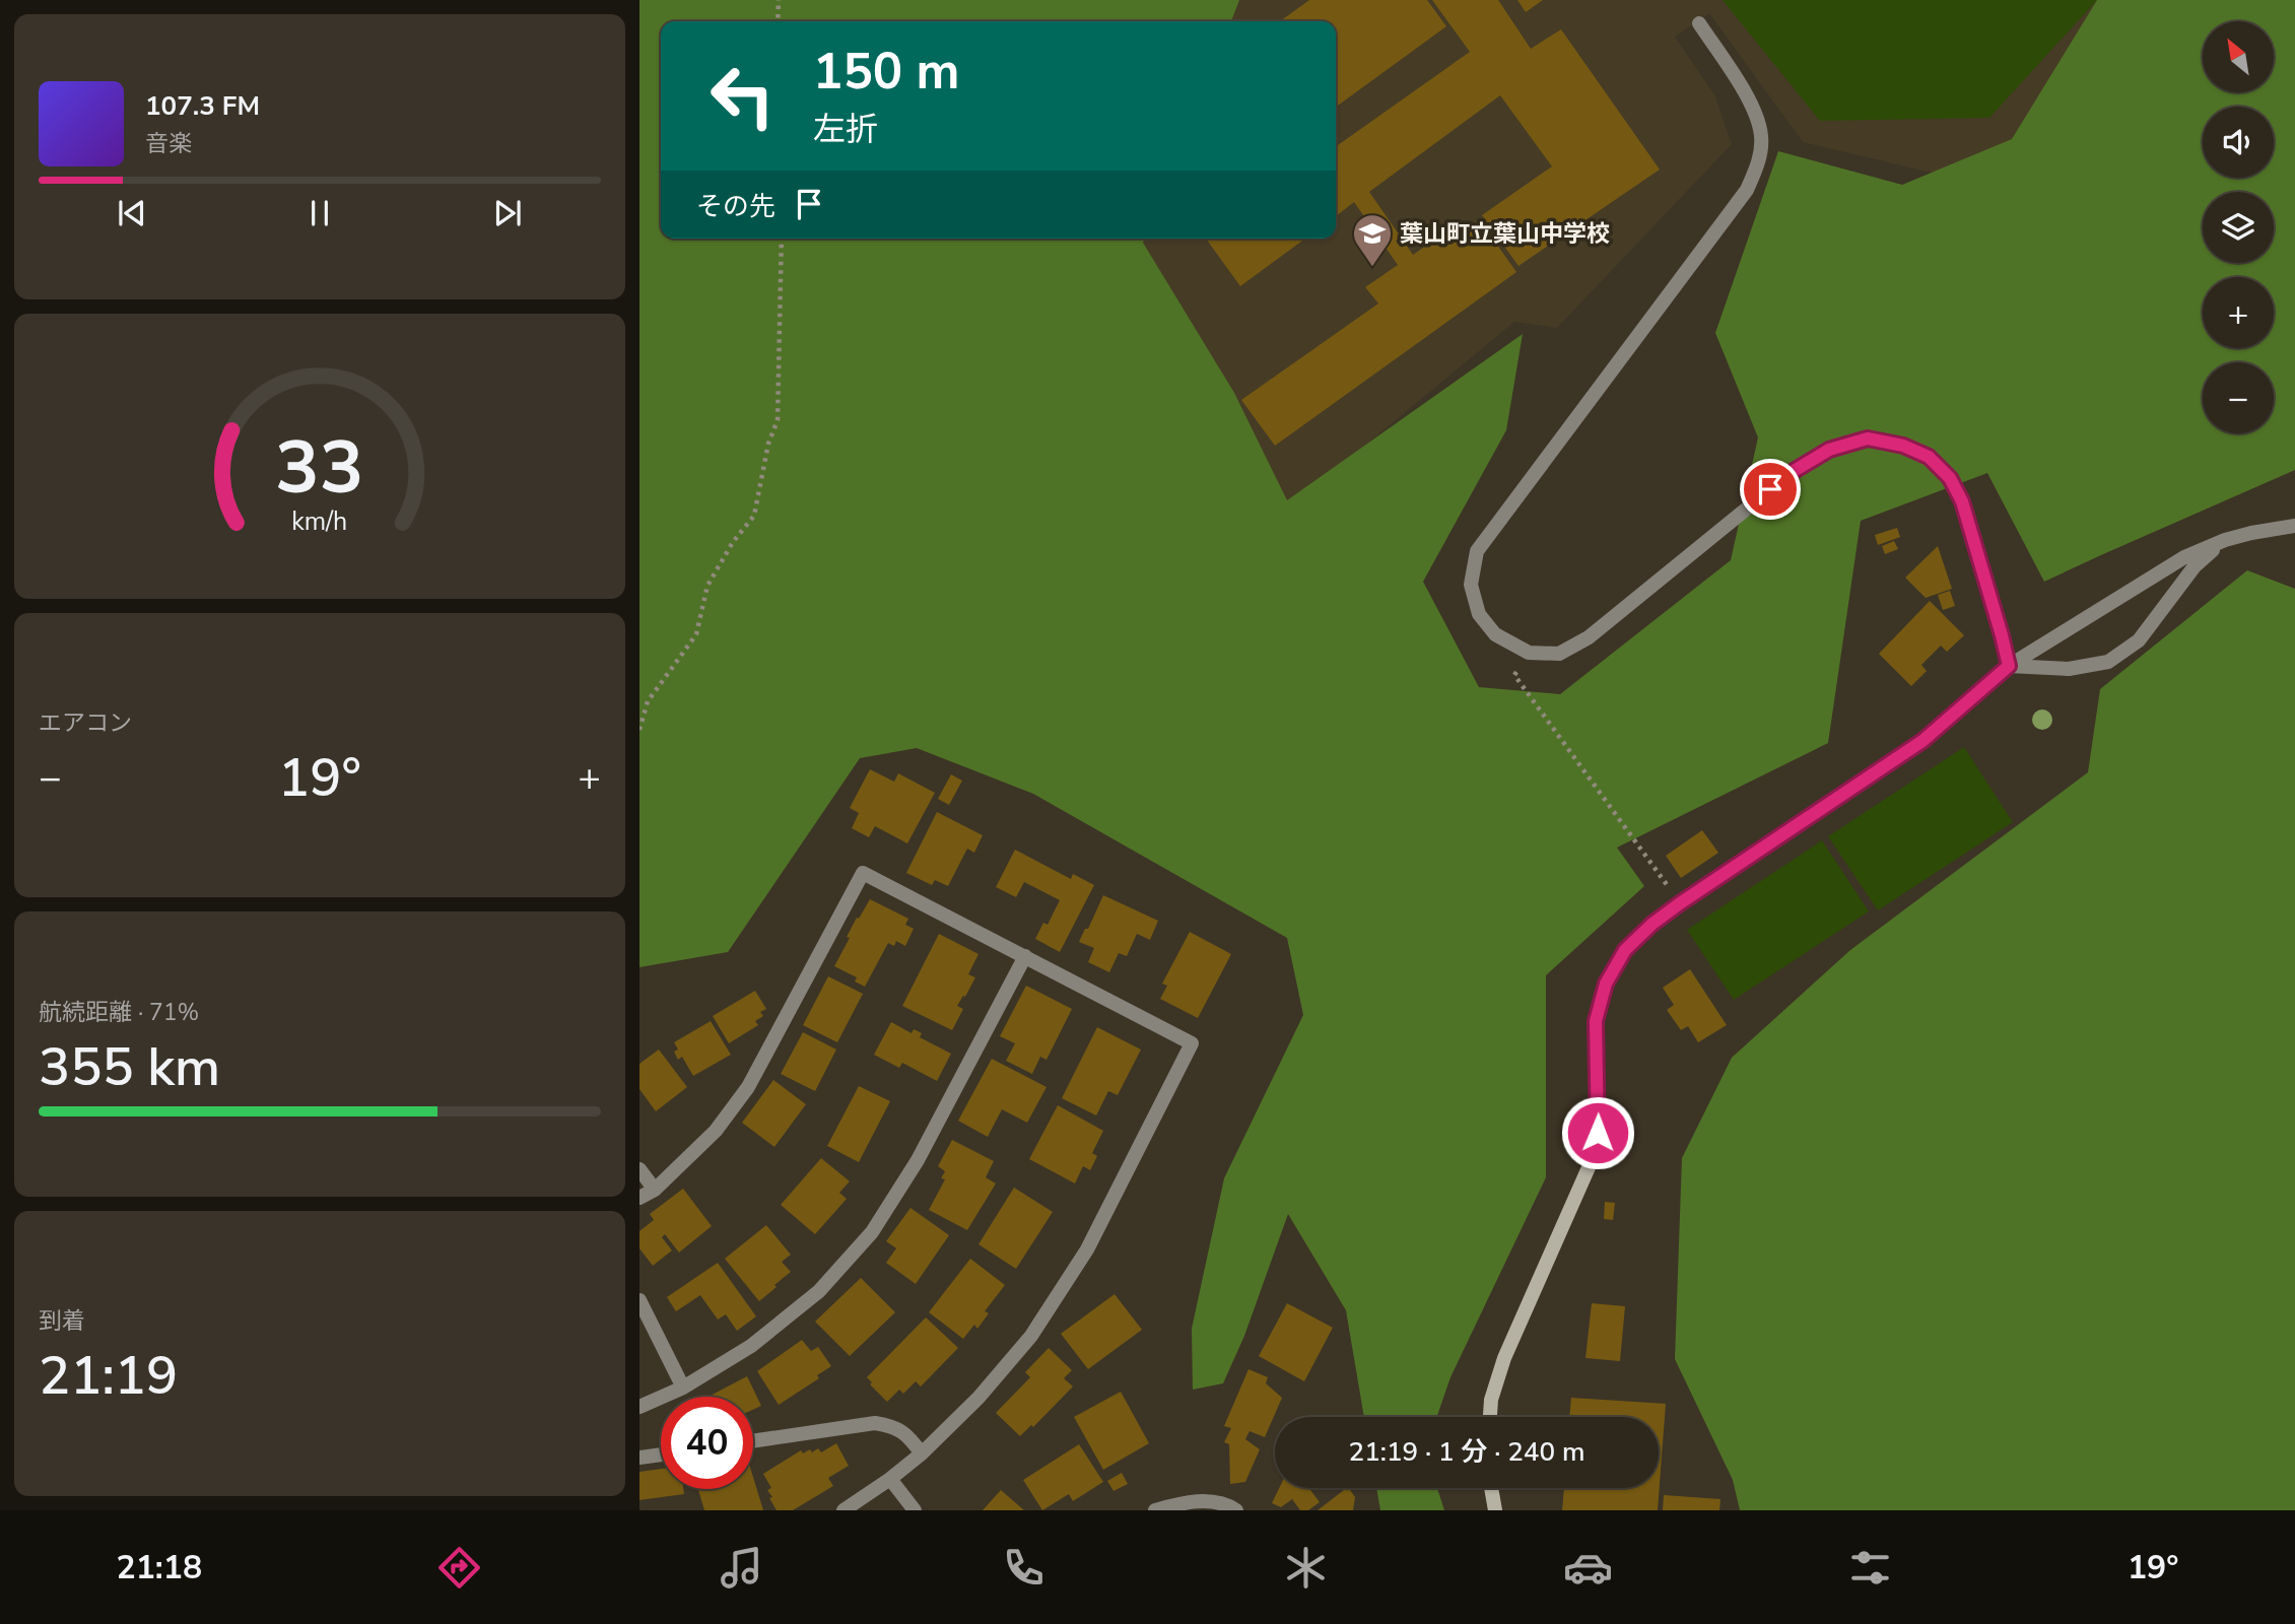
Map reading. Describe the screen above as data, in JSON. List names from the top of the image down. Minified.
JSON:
{"places":{"school or university":["葉山町立葉山中学校"]},"north":"top left","page":{"map_buttons":["+","−"],"turn":["150 m","左折"],"song":["107.3 FM","音楽"],"then":"その先","tile":["エアコン",["航続距離 · 71%","355 km"],["到着","21:19"]],"heat":["−","19°","+"],"limit":"40","trip":"21:19 · 1 分 · 240 m","tabs":["21:18","19°"],"gauge":["33","km/h"]}}
